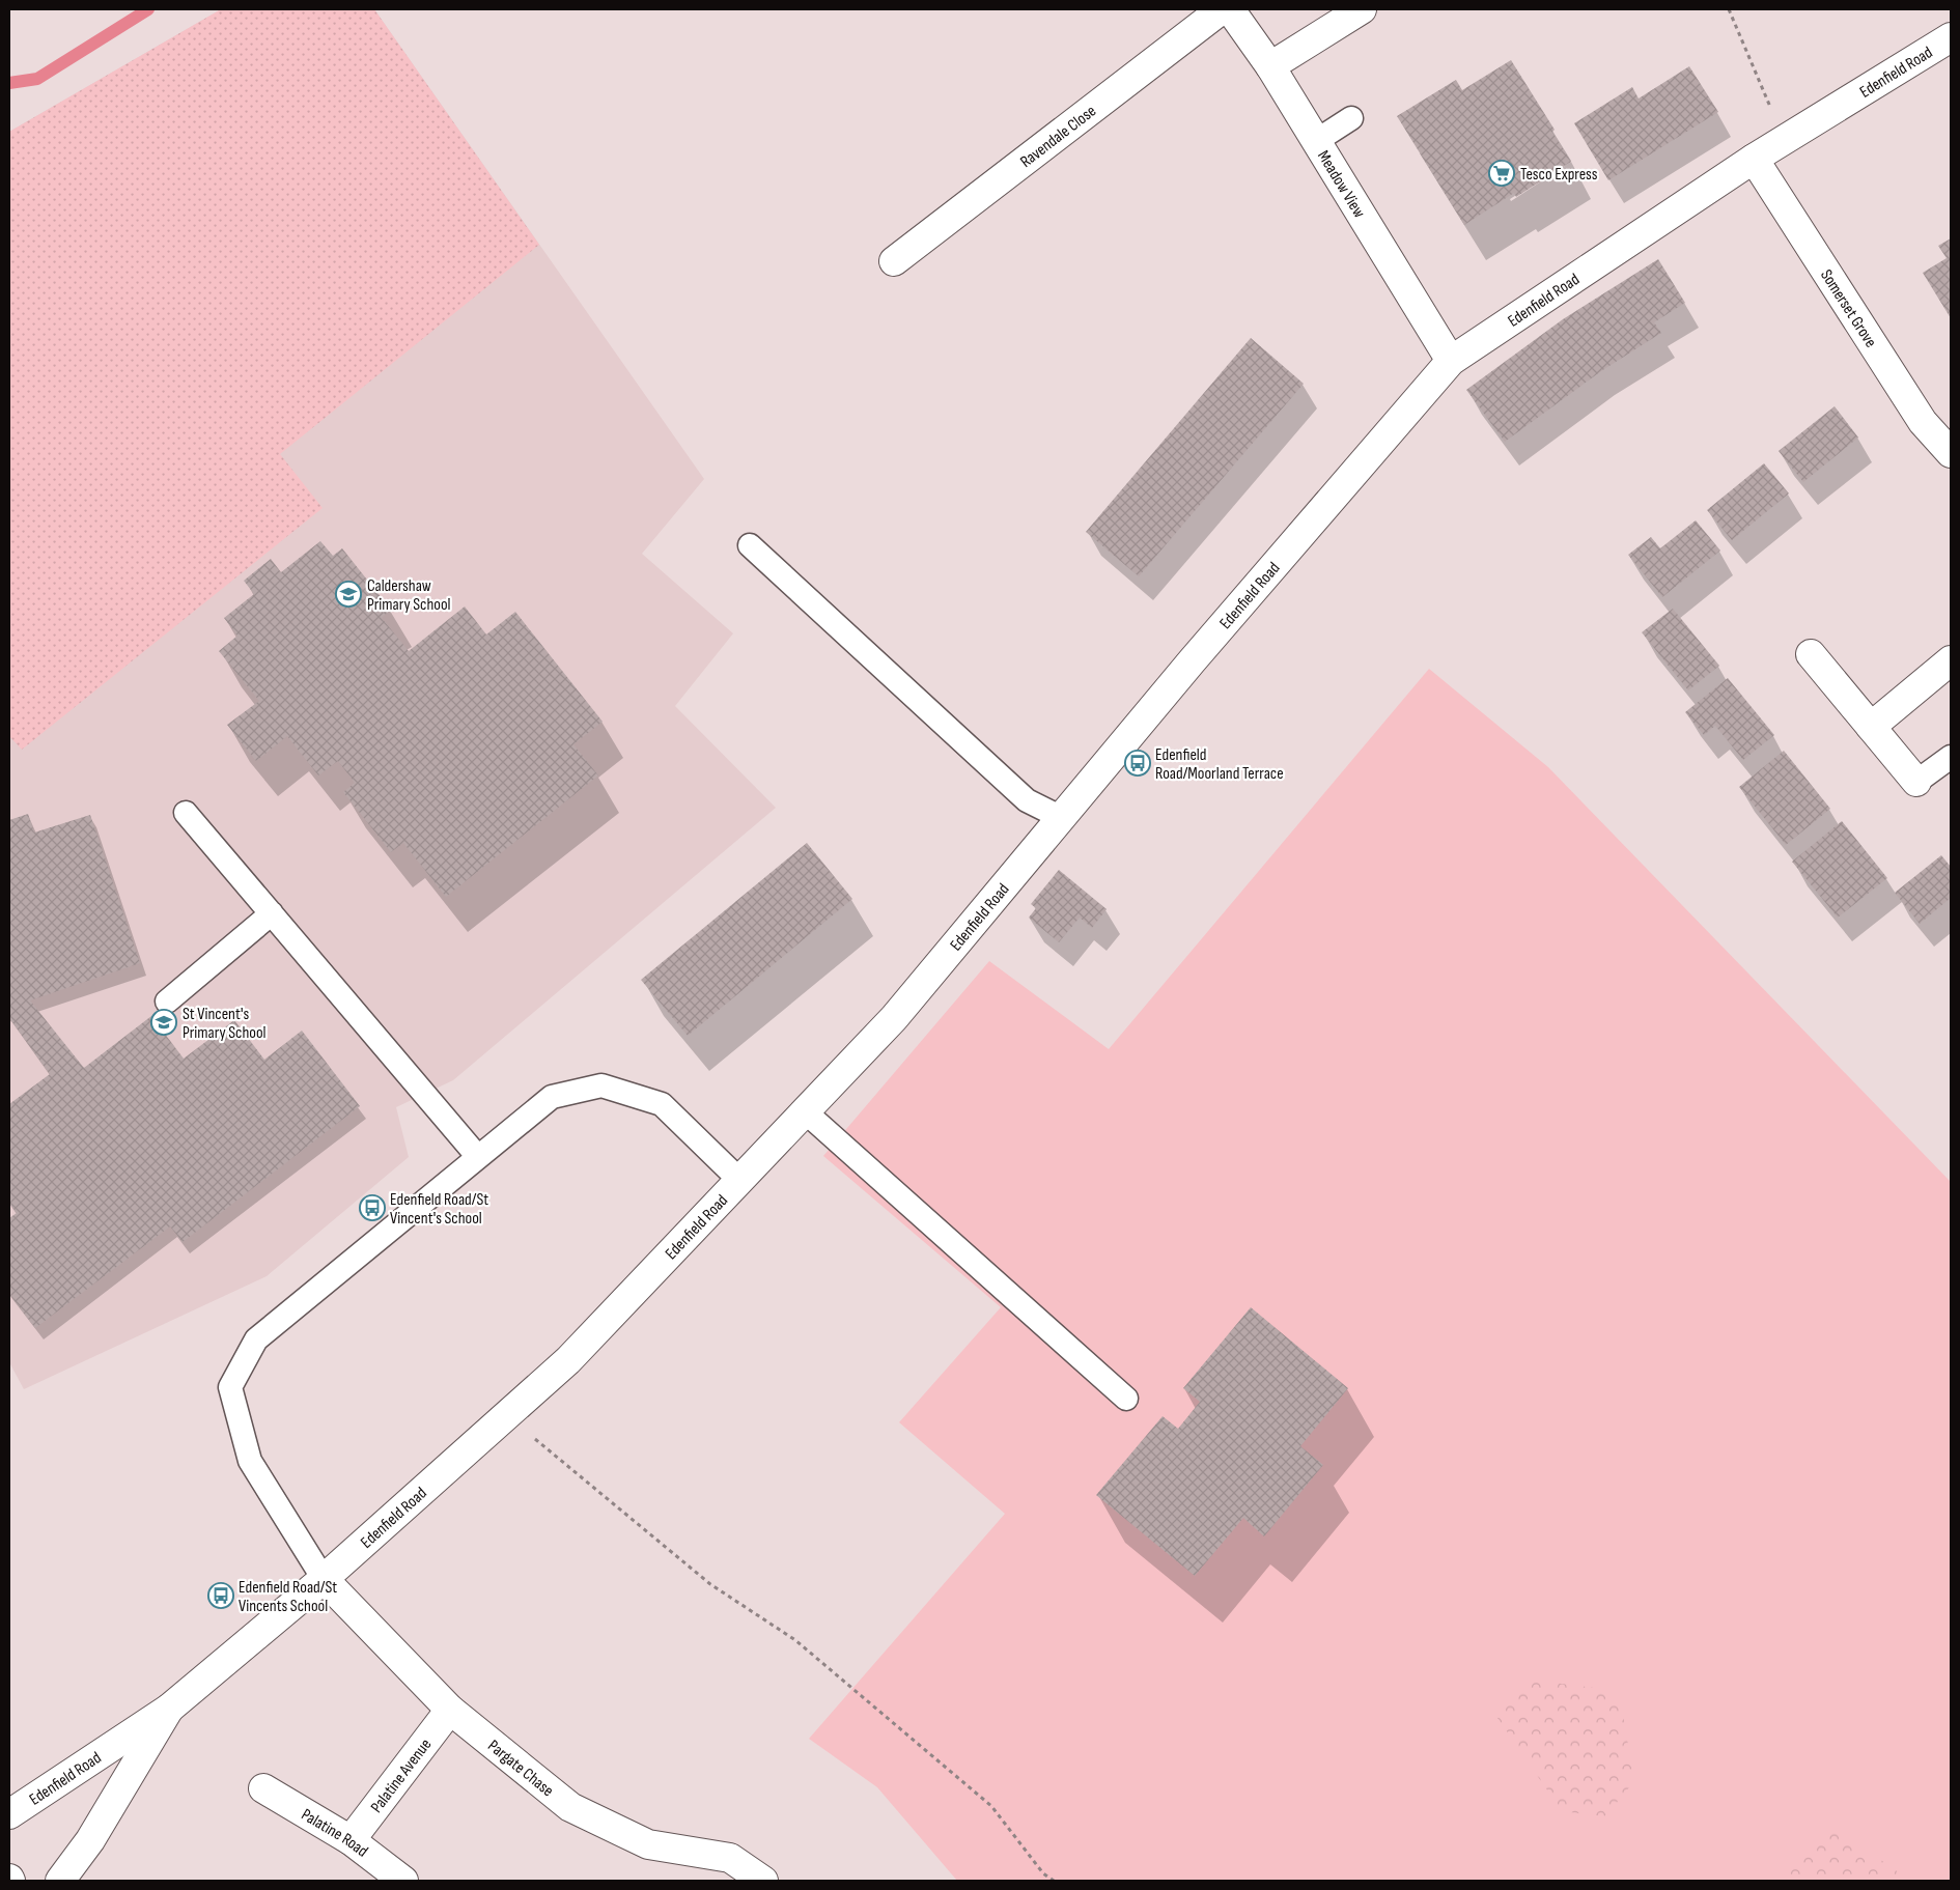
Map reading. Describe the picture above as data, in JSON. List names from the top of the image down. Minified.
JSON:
{"streets":{"street":["Edenfield Road","Ravendale Close","Meadow View","Somerset Grove","Pargate Chase","Palatine Avenue","Palatine Road"]},"crossings":[["Edenfield Road","Meadow View"],["Edenfield Road","Somerset Grove"],["Edenfield Road","Pargate Chase"],["Pargate Chase","Palatine Avenue"],["Palatine Avenue","Palatine Road"]],"places":{"supermarket":["Tesco Express"],"school or university":["Caldershaw Primary School","St Vincent's Primary School"],"bus stop":["Edenfield Road/Moorland Terrace","Edenfield Road/St Vincent's School","Edenfield Road/St Vincents School"]}}
